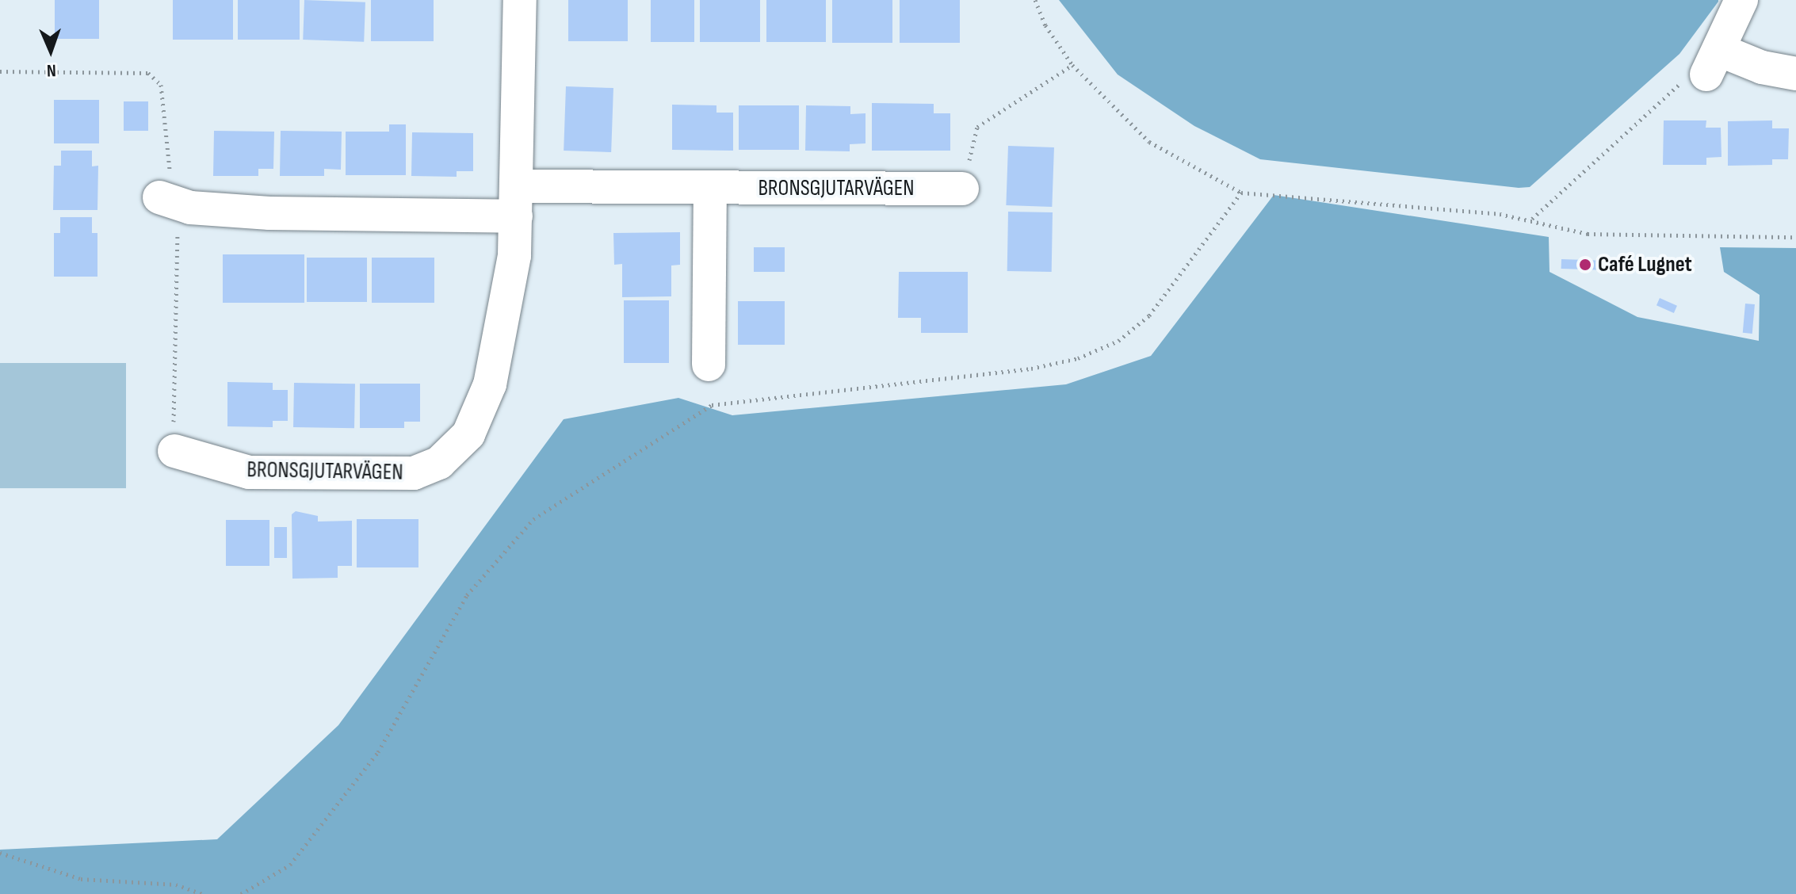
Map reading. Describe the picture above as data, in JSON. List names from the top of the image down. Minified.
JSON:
{"streets":{"street":["BRONSGJUTARVÄGEN"]},"places":["Café Lugnet"],"north":"bottom"}
